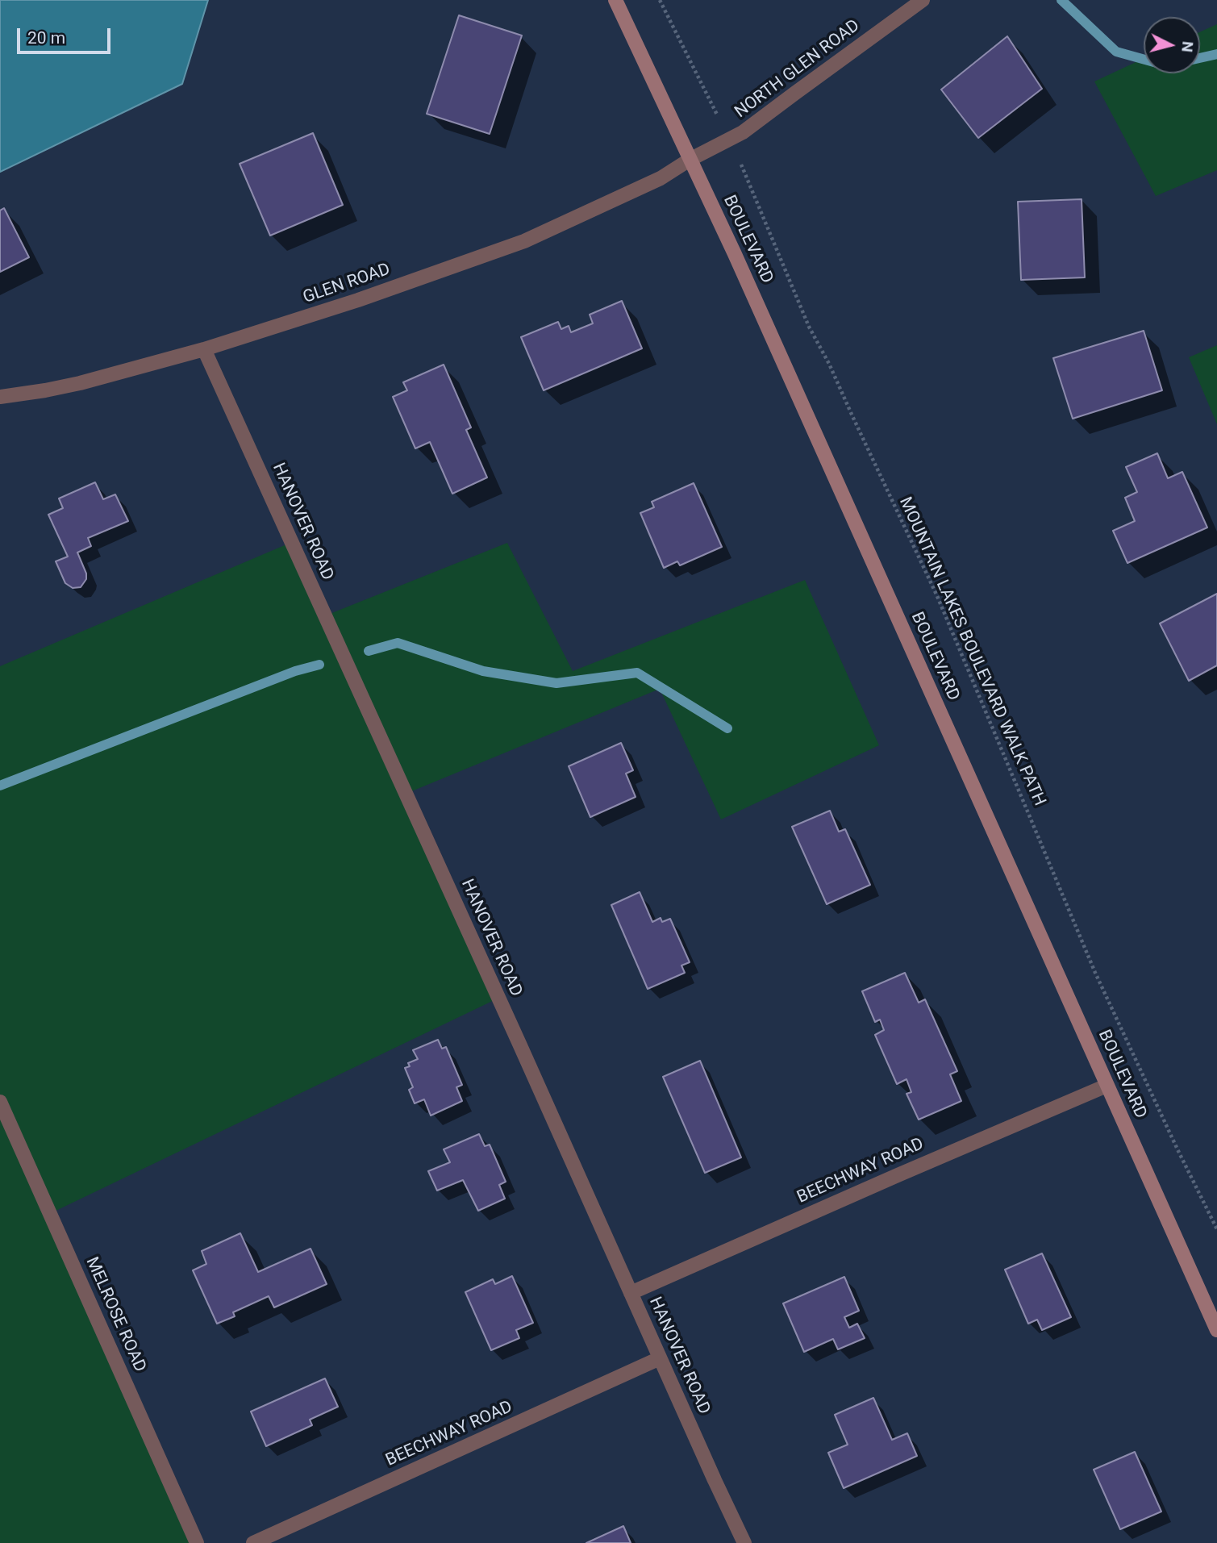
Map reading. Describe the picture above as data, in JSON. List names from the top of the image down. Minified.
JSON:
{"streets":{"main road":["BOULEVARD"],"street":["NORTH GLEN ROAD","GLEN ROAD","HANOVER ROAD","BEECHWAY ROAD","MELROSE ROAD"],"path":["MOUNTAIN LAKES BOULEVARD WALK PATH"]},"crossings":[["NORTH GLEN ROAD","BOULEVARD"],["NORTH GLEN ROAD","GLEN ROAD"],["BOULEVARD","GLEN ROAD"],["BOULEVARD","BEECHWAY ROAD"],["GLEN ROAD","HANOVER ROAD"],["HANOVER ROAD","BEECHWAY ROAD"]],"scale_bar":"20 m","north":"right"}
